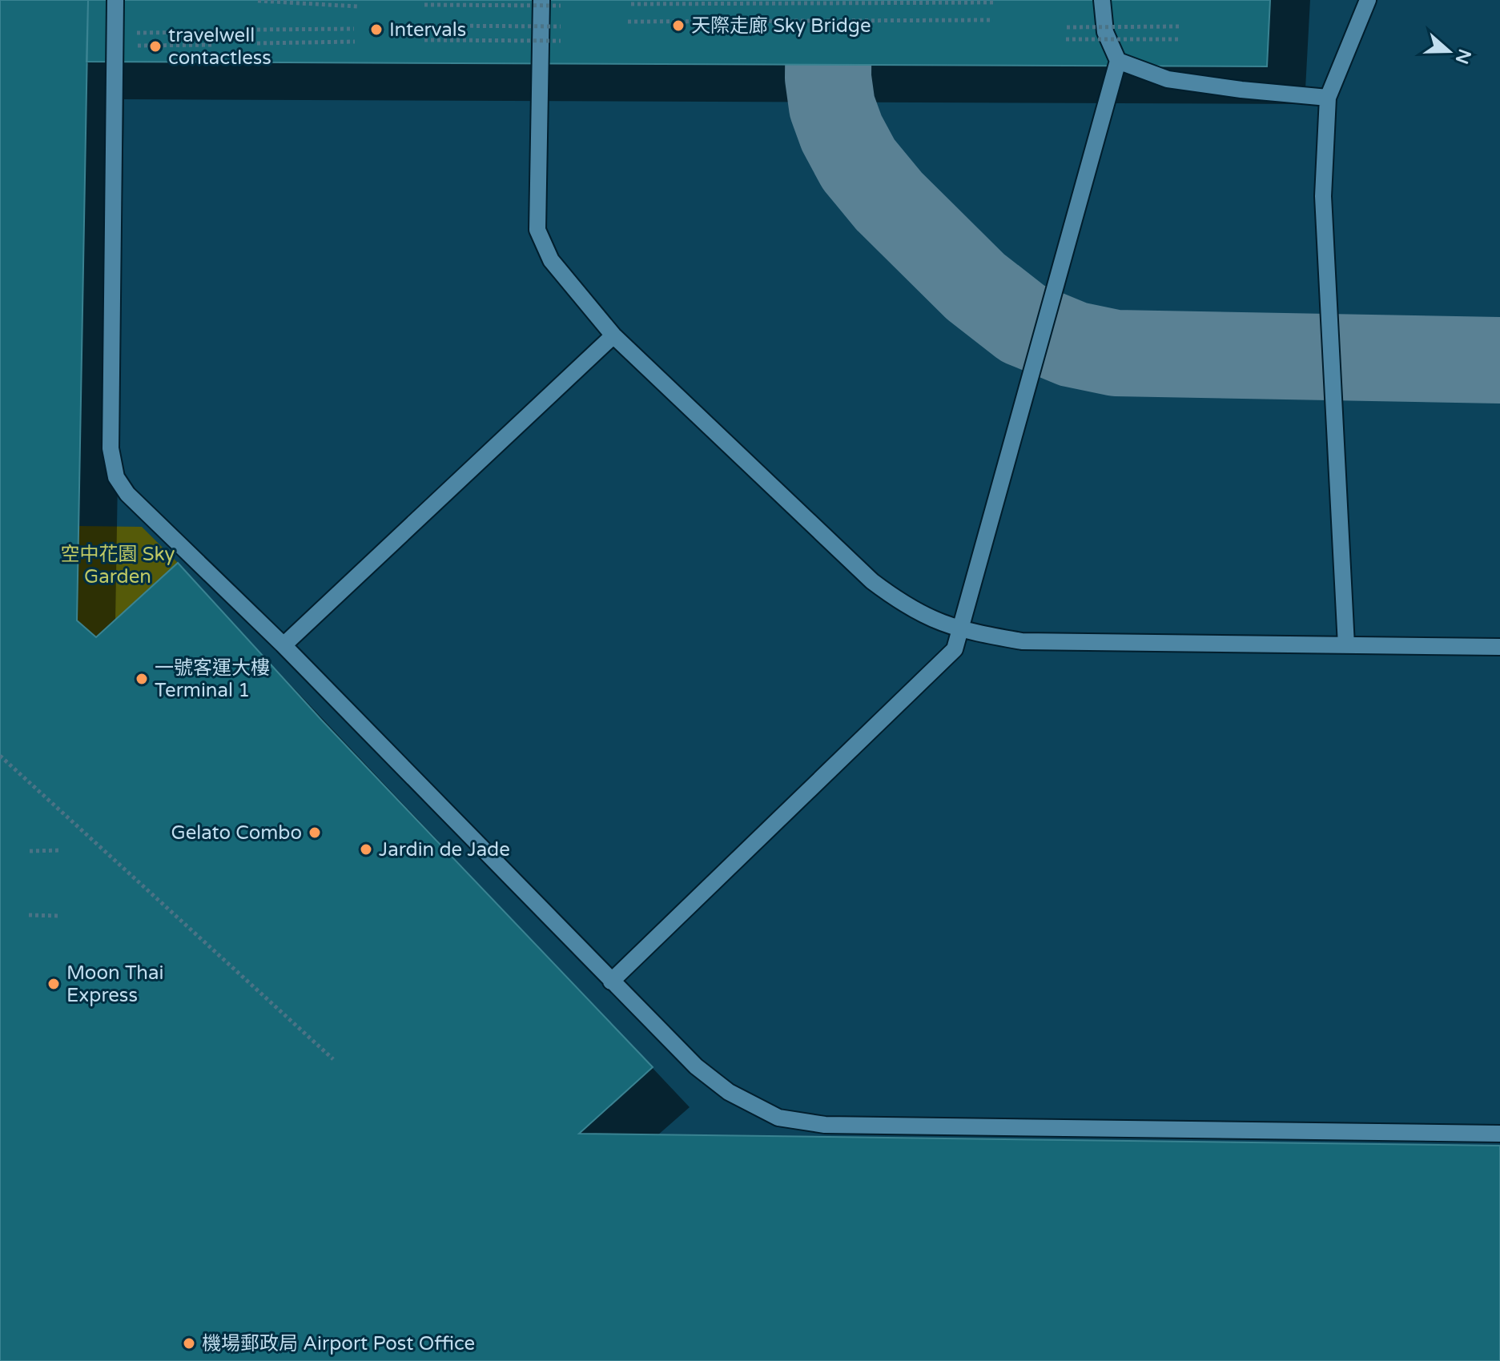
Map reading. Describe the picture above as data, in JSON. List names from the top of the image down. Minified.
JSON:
{"parks":["空中花園 Sky Garden"],"places":["天際走廊 Sky Bridge","Intervals","travelwell contactless","一號客運大樓 Terminal 1","Gelato Combo","Jardin de Jade","Moon Thai Express","機場郵政局 Airport Post Office"],"north":"right"}
